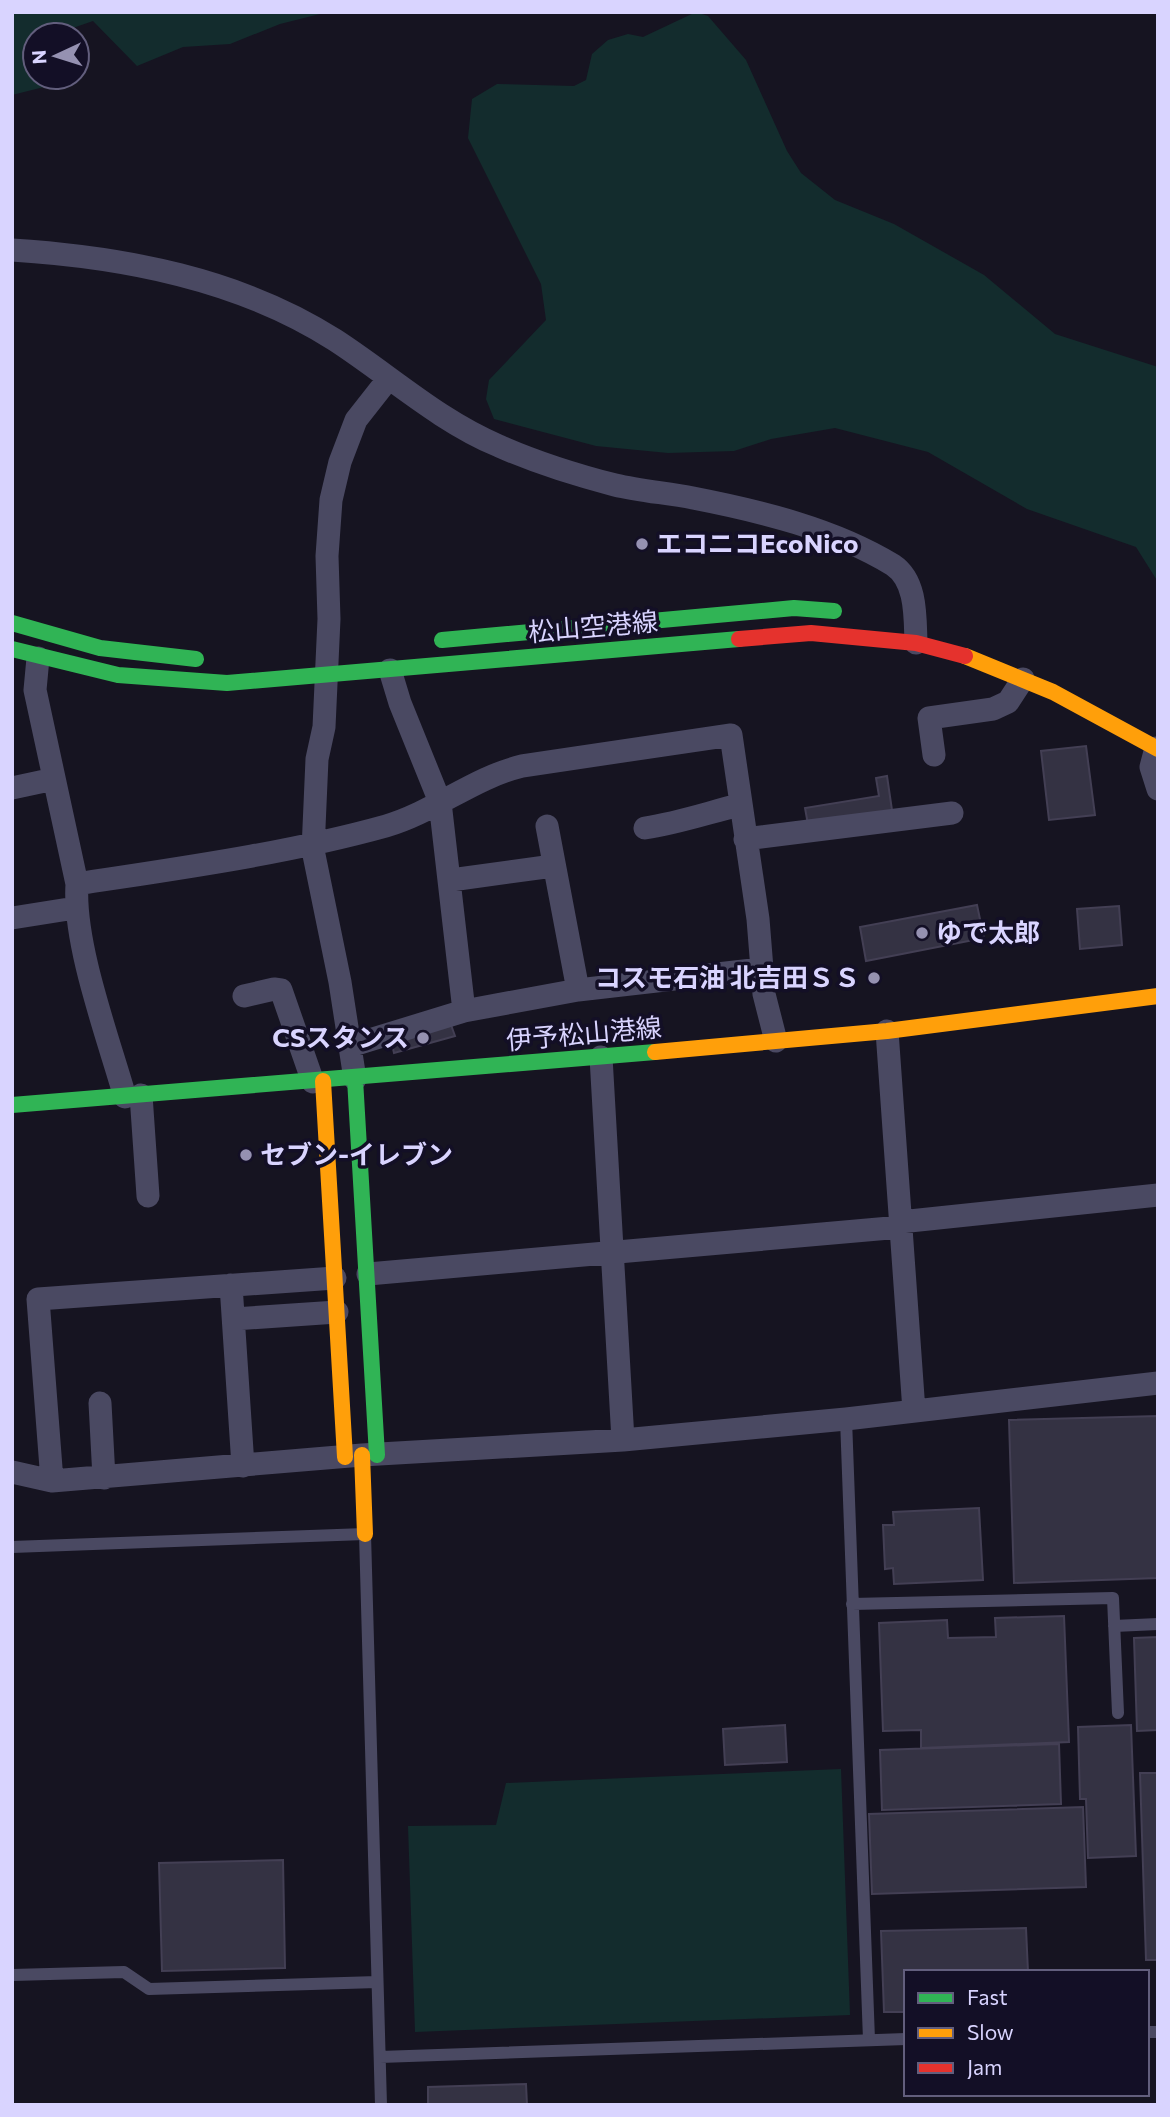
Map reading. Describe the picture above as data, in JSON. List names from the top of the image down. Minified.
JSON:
{"streets":{"main road":["松山空港線","伊予松山港線"]},"places":["エコニコEcoNico","ゆで太郎","コスモ石油 北吉田ＳＳ","CSスタンス","セブン-イレブン"],"legend":["Fast","Slow","Jam"],"north":"left"}
